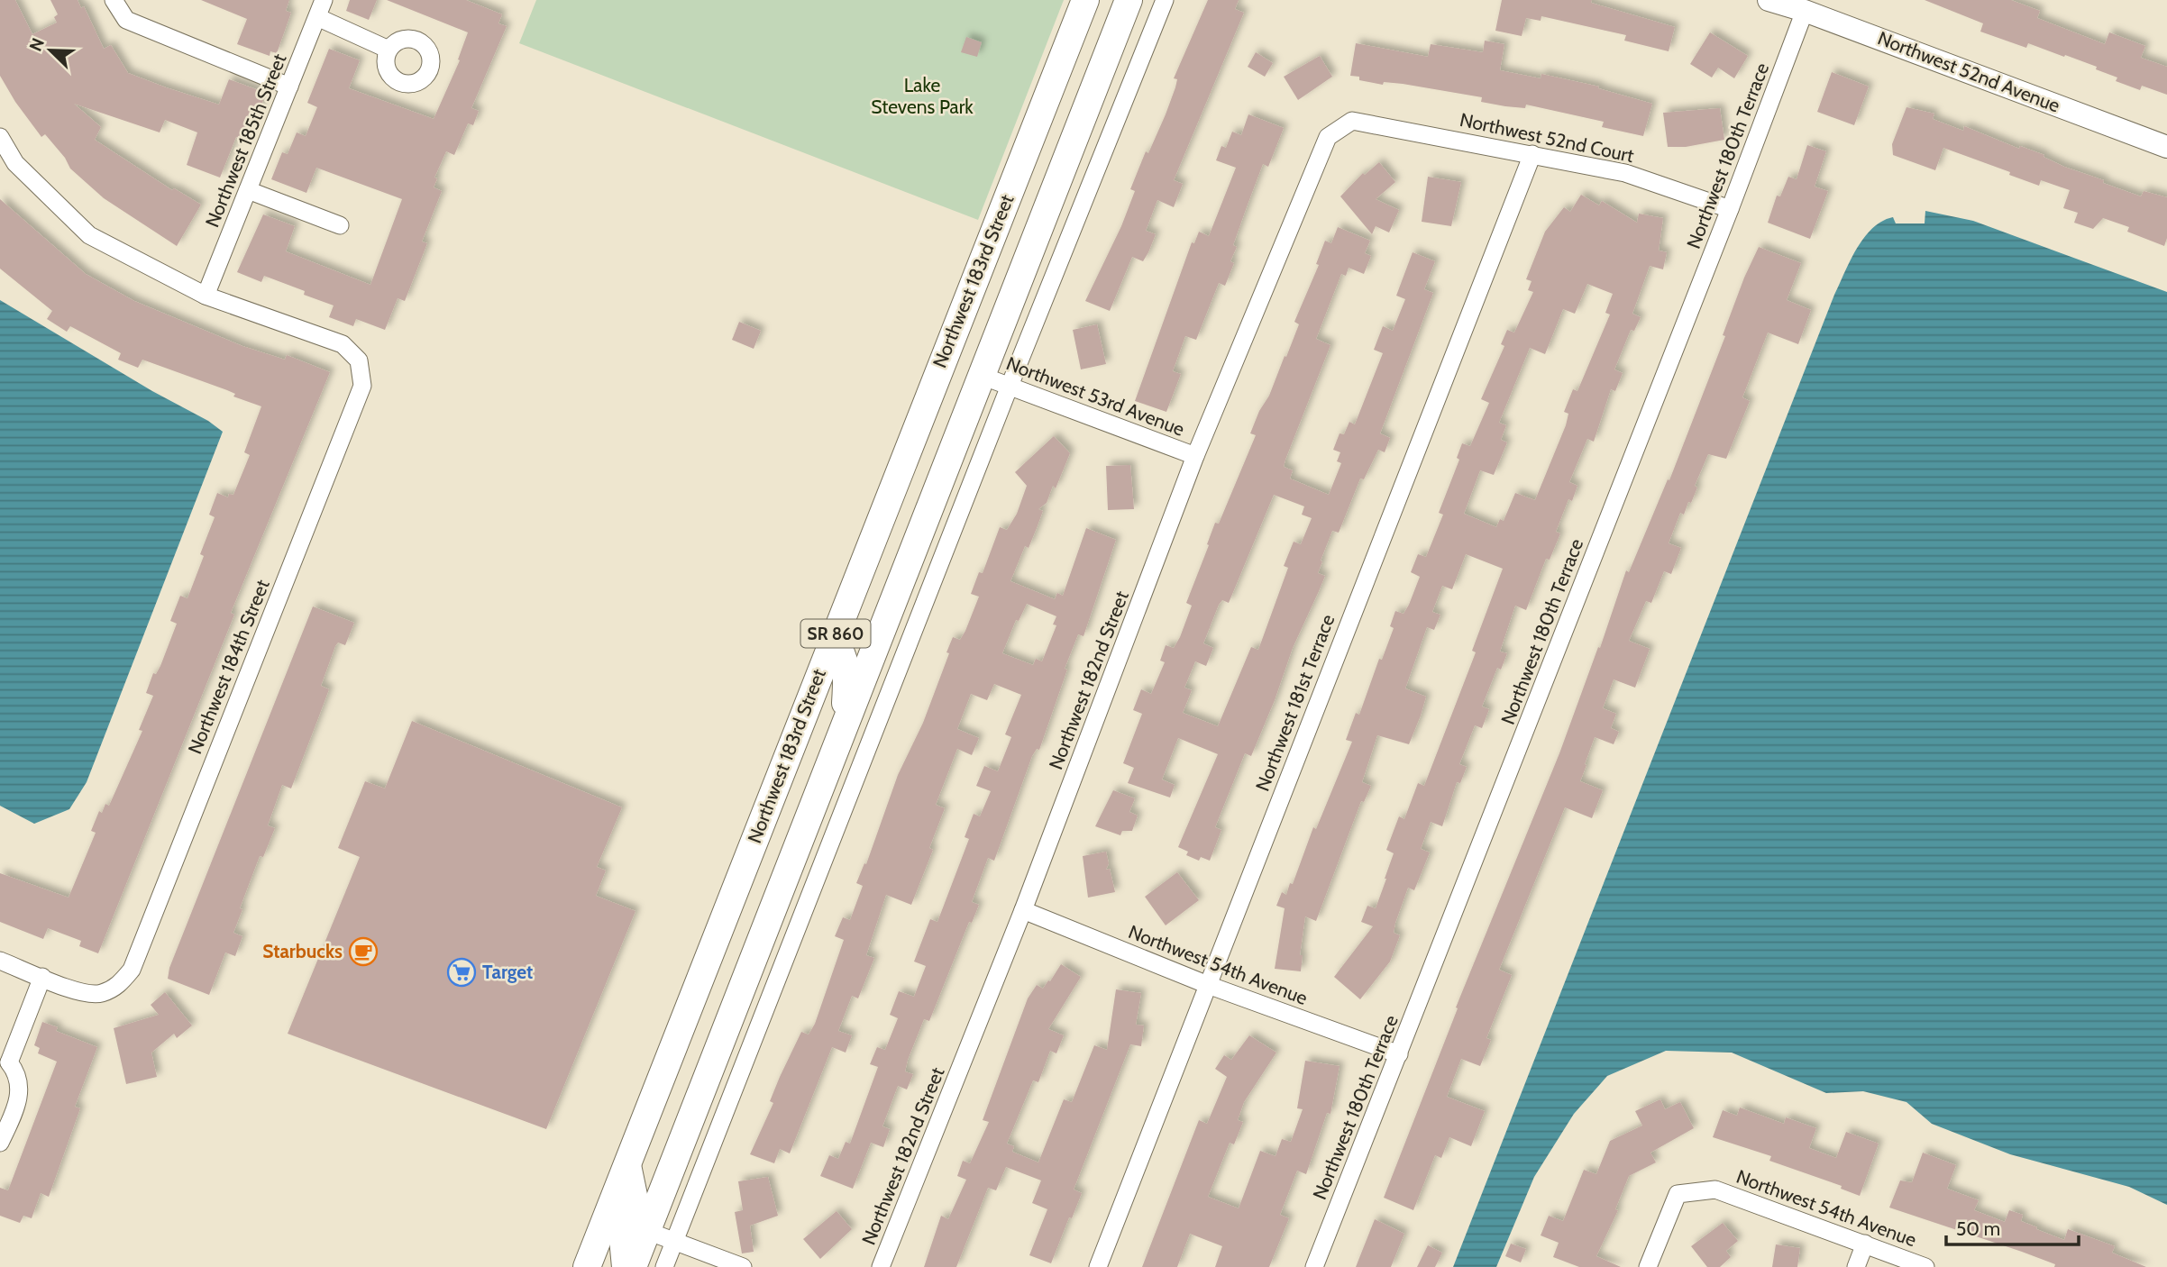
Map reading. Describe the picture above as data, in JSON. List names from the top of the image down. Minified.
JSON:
{"streets":{"main road":["Northwest 183rd Street","SR 860"],"street":["Northwest 52nd Avenue","Northwest 52nd Court","Northwest 185th Street","Northwest 180th Terrace","Northwest 53rd Avenue","Northwest 184th Street","Northwest 182nd Street","Northwest 181st Terrace","Northwest 54th Avenue"]},"crossings":[["Northwest 52nd Avenue","Northwest 180th Terrace"],["Northwest 52nd Court","Northwest 180th Terrace"],["Northwest 52nd Court","Northwest 182nd Street"],["Northwest 52nd Court","Northwest 181st Terrace"],["Northwest 185th Street","Northwest 184th Street"],["Northwest 180th Terrace","Northwest 54th Avenue"],["Northwest 53rd Avenue","SR 860"],["Northwest 53rd Avenue","Northwest 182nd Street"],["Northwest 182nd Street","Northwest 54th Avenue"],["Northwest 181st Terrace","Northwest 54th Avenue"]],"parks":["Lake Stevens Park"],"places":{"cafe":["Starbucks"],"supermarket":["Target"]},"scale_bar":"50 m","north":"top left"}
